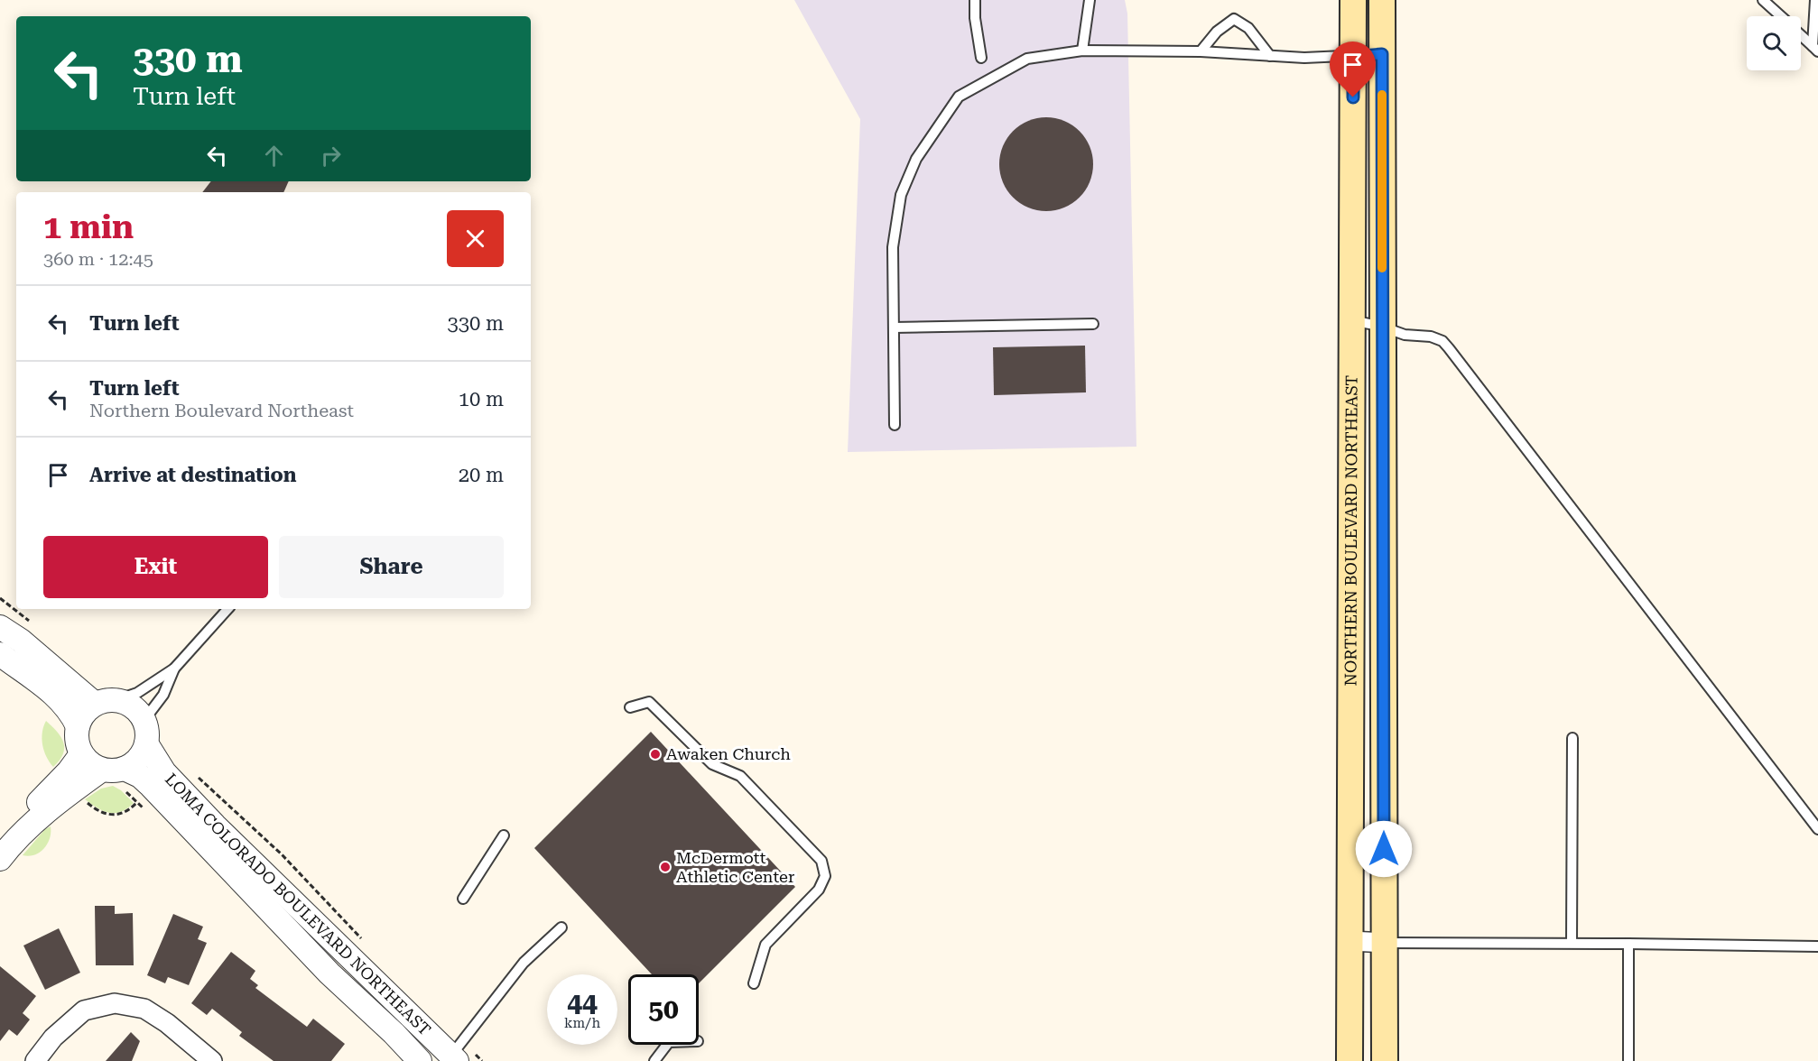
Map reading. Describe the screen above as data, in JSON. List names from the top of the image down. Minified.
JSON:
{"streets":{"main road":["NORTHERN BOULEVARD NORTHEAST"],"street":["LOMA COLORADO BOULEVARD NORTHEAST"]},"places":["Awaken Church","McDermott Athletic Center"],"page":{"turn":["330 m","Turn left"],"heading":["1 min","360 m · 12:45"],"list":[{"name":"Turn left","value":"330 m"},{"name":"Turn left","note":"Northern Boulevard Northeast","value":"10 m"},{"name":"Arrive at destination","value":"20 m"}],"buttons":["Exit","Share"],"speed":"44 km/h","limit":"50"}}
